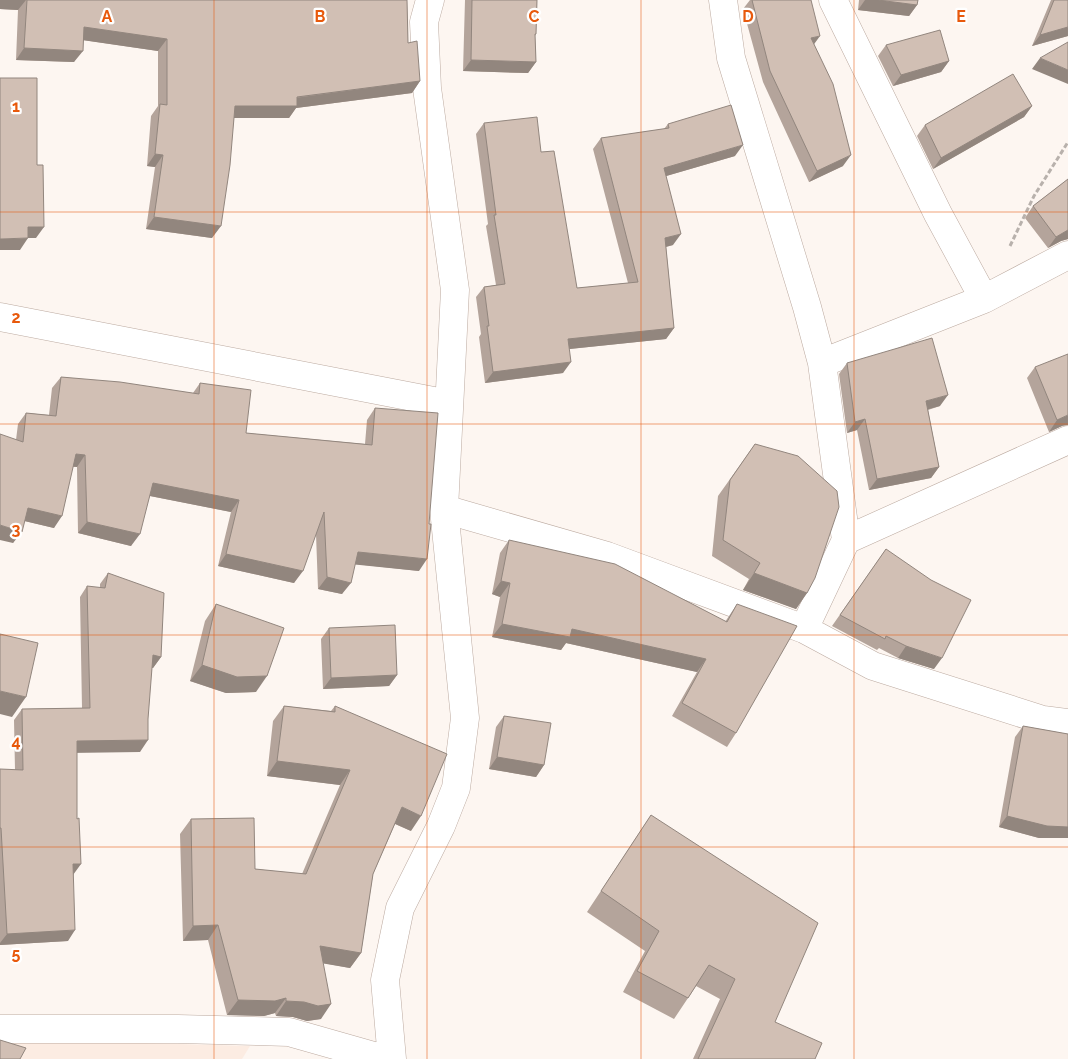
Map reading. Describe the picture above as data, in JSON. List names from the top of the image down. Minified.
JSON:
{"grid":{"columns":["A","B","C","D","E"],"rows":["1","2","3","4","5"]}}
